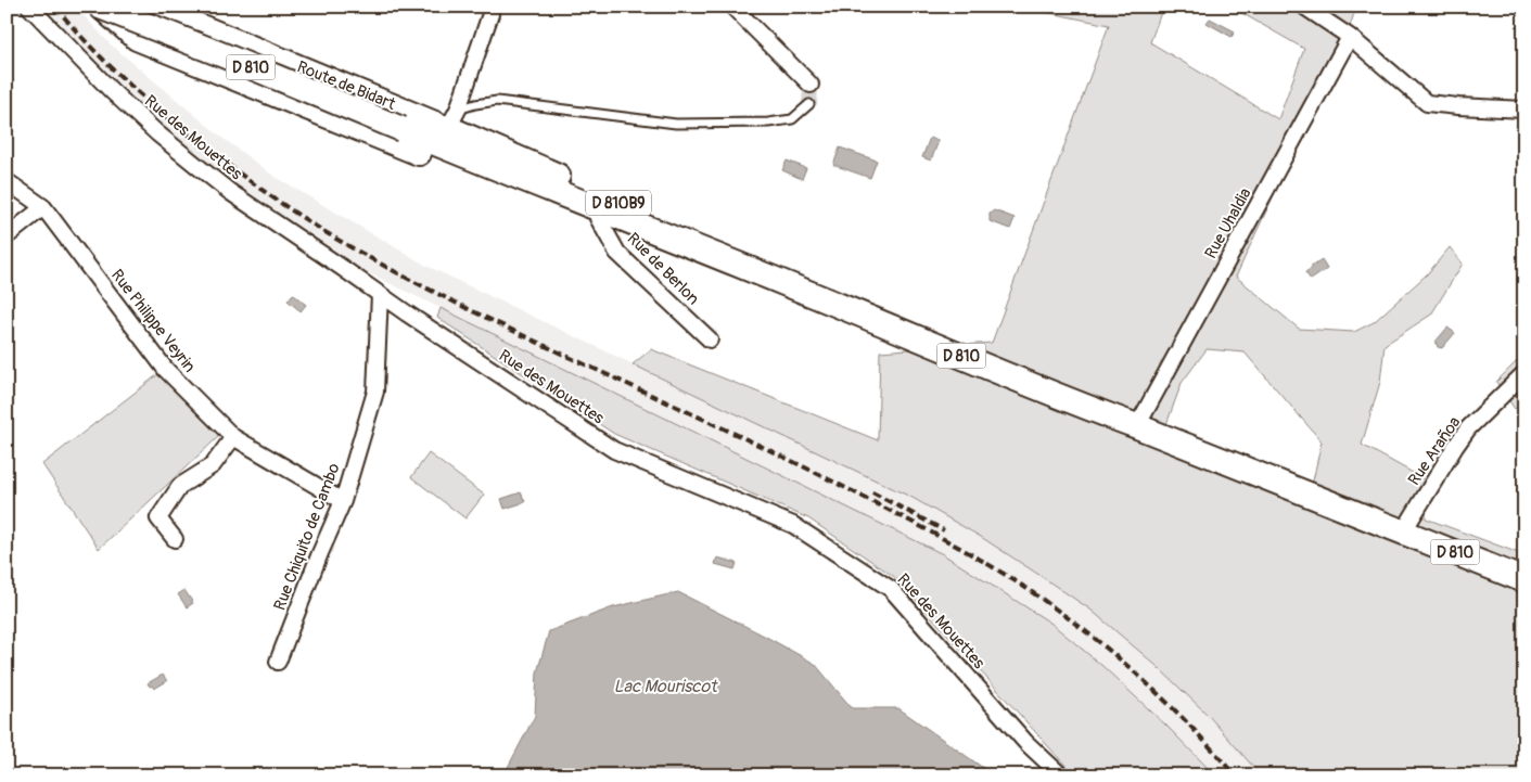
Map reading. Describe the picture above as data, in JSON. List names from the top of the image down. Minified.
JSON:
{"streets":{"main road":["D 810","Route de Bidart","D 810B9"],"street":["Rue des Mouettes","Rue Uhaldia","Rue de Berlon","Rue Philippe Veyrin","Rue Arañoa","Rue Chiquito de Cambo"]},"crossings":[["D 810","D 810B9"],["D 810","Rue Uhaldia"],["D 810","Rue Arañoa"],["Route de Bidart","D 810B9"],["Rue des Mouettes","Rue Chiquito de Cambo"],["Rue Philippe Veyrin","Rue Chiquito de Cambo"]],"water":["Lac Mouriscot"]}
